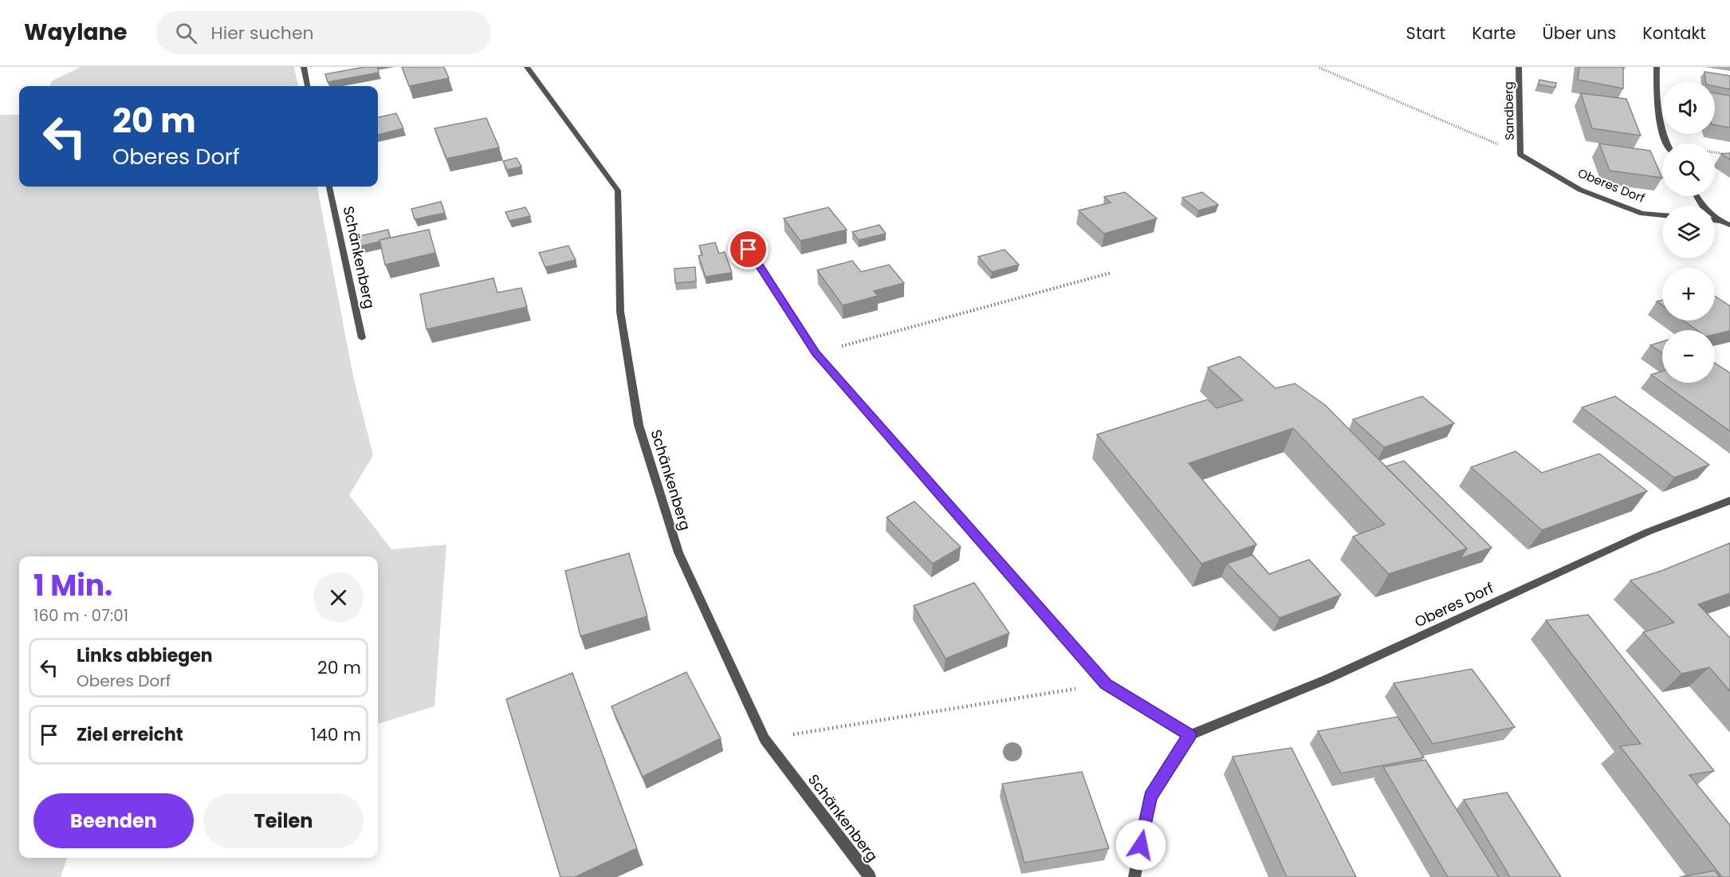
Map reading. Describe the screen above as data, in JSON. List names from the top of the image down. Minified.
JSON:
{"streets":{"street":["Sandberg","Oberes Dorf","Schänkenberg"]},"crossings":[["Sandberg","Oberes Dorf"]],"page":{"header":"Waylane","search":"Hier suchen","nav":["Start","Karte","Über uns","Kontakt"],"map_buttons":["+","−"],"turn":["20 m","Oberes Dorf"],"heading":["1 Min.","160 m · 07:01"],"list":[{"name":"Links abbiegen","note":"Oberes Dorf","value":"20 m"},{"name":"Ziel erreicht","value":"140 m"}],"buttons":["Beenden","Teilen"]}}
